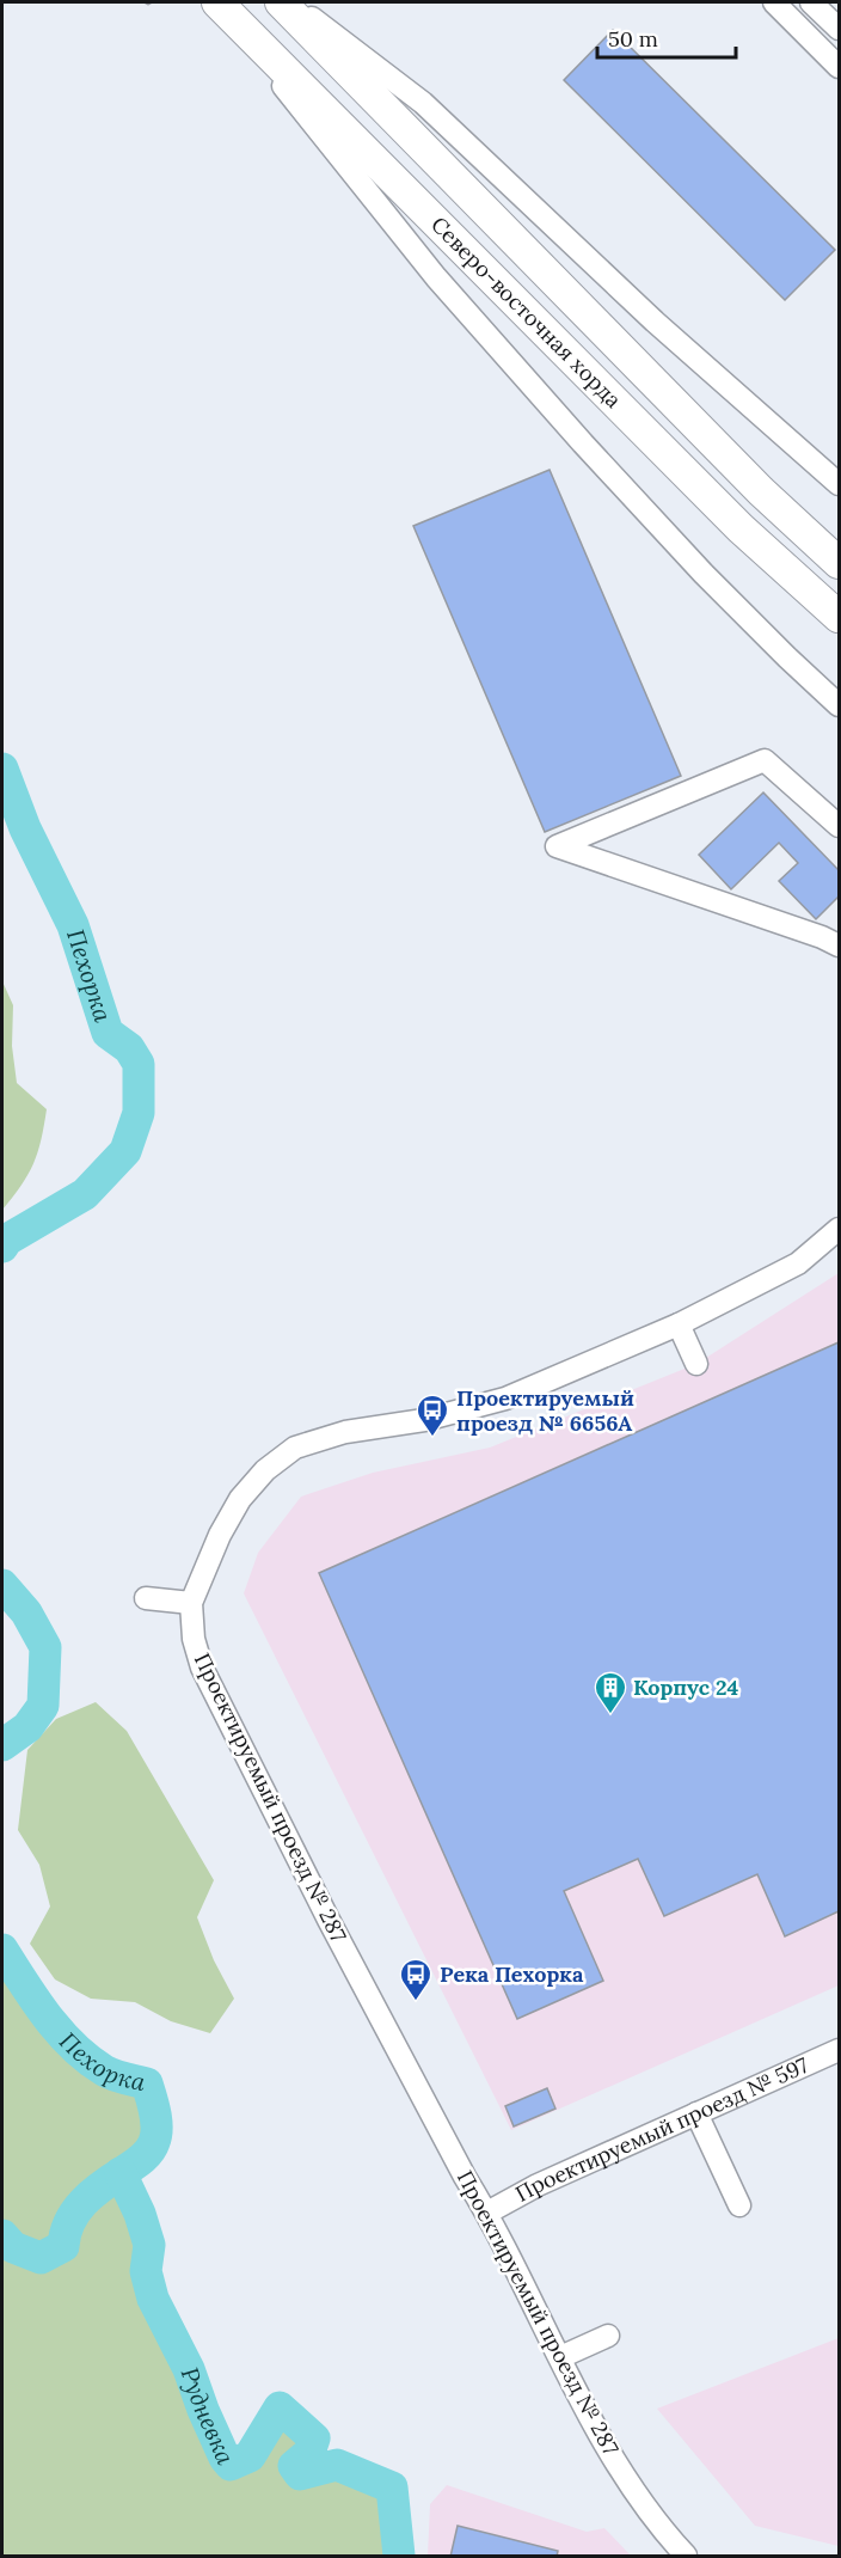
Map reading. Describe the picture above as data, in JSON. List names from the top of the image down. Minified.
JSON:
{"streets":{"highway":["Северо-восточная хорда"],"street":["Проектируемый проезд № 287","Проектируемый проезд № 597"]},"crossings":[["Проектируемый проезд № 287","Проектируемый проезд № 597"]],"water":["Пехорка","Рудневка"],"places":{"bus stop":["Проектируемый проезд № 6656А","Река Пехорка"],"building":["Корпус 24"]},"scale_bar":"50 m"}
